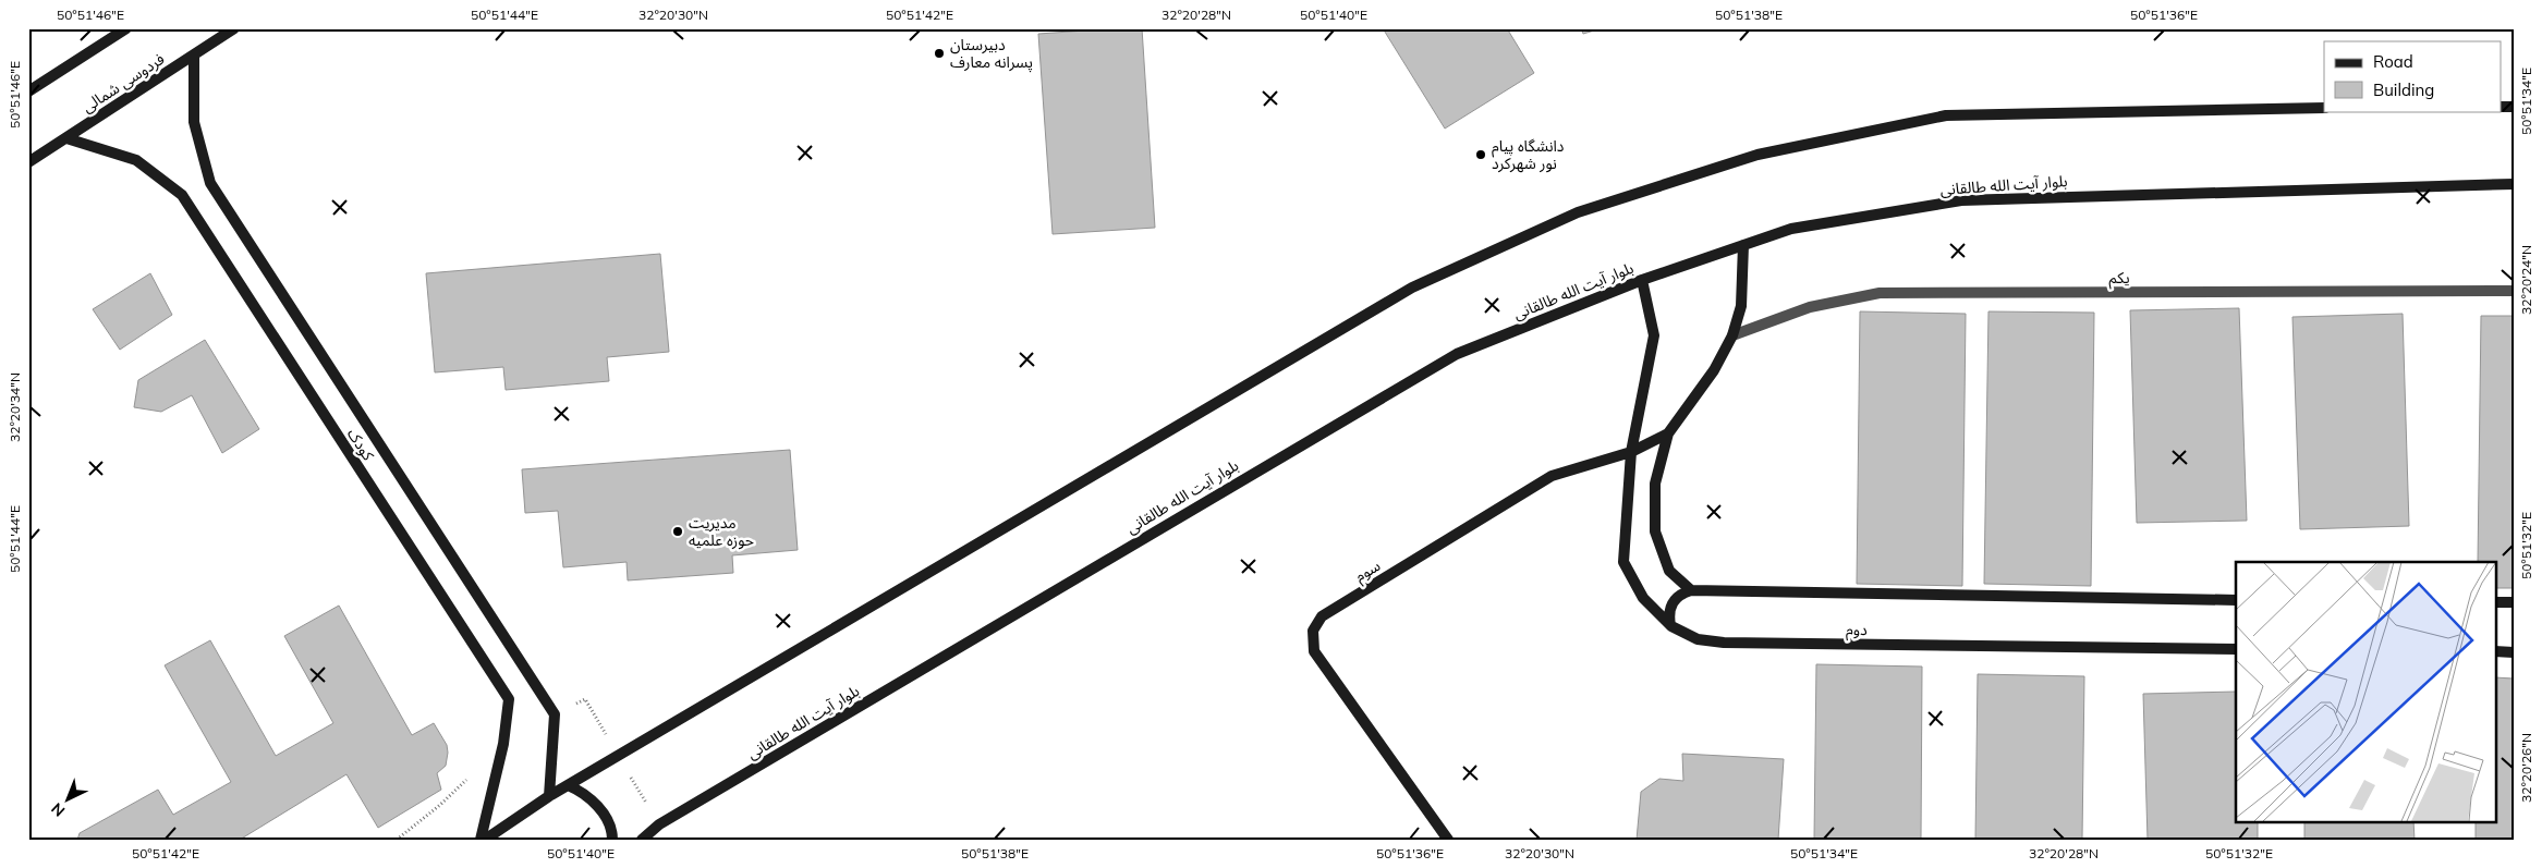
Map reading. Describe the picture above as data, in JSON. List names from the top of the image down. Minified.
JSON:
{"streets":{"main road":["فردوسی شمالی","بلوار آیت الله طالقانی","کودک","سوم","دوم"],"street":["یکم"]},"crossings":[["فردوسی شمالی","کودک"],["بلوار آیت الله طالقانی","دوم"],["سوم","دوم"]],"places":["دبیرستان پسرانه معارف","دانشگاه پیام نور شهرکرد","مدیریت حوزه علمیه"],"legend":["Road","Building"],"north":"bottom left","coordinates":["50°51'46\"E","50°51'44\"E","32°20'30\"N","50°51'42\"E","32°20'28\"N","50°51'40\"E","50°51'38\"E","50°51'36\"E","50°51'34\"E","32°20'24\"N","32°20'34\"N","50°51'32\"E","32°20'26\"N"]}
